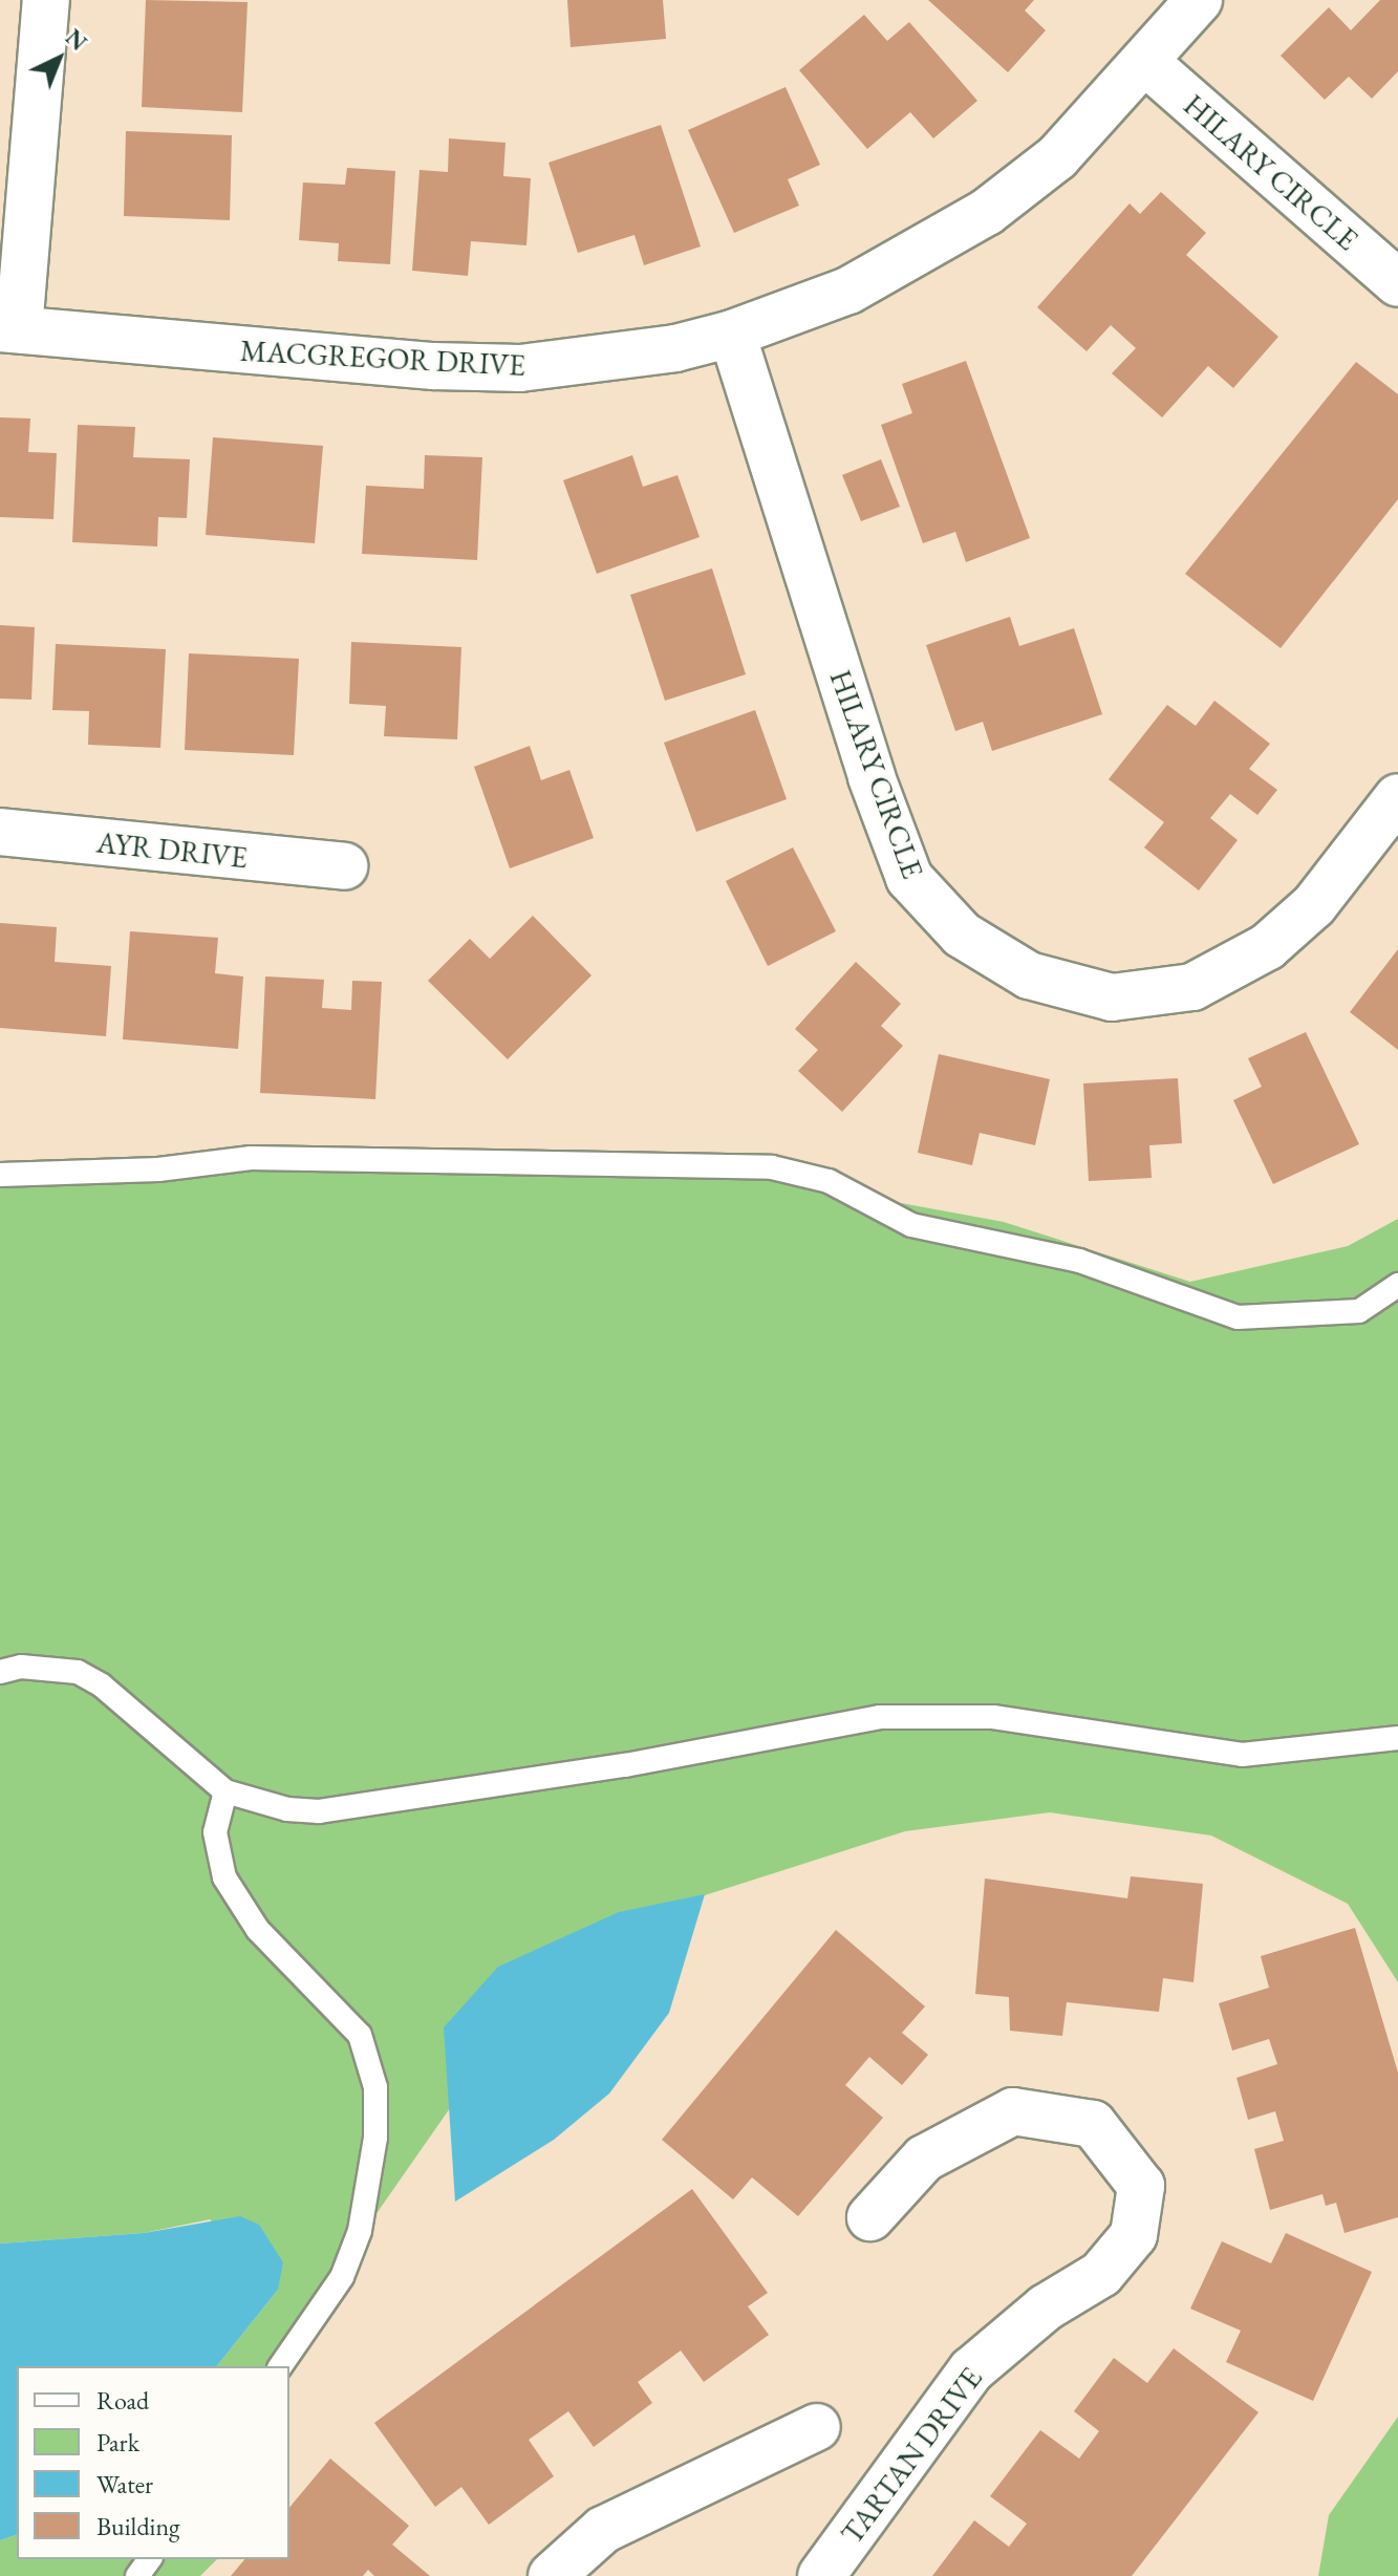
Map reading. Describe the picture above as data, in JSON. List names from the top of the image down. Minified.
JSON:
{"streets":{"street":["HILARY CIRCLE","MACGREGOR DRIVE","AYR DRIVE","TARTAN DRIVE"]},"crossings":[["HILARY CIRCLE","MACGREGOR DRIVE"]],"legend":["Road","Park","Water","Building"],"north":"top right"}
